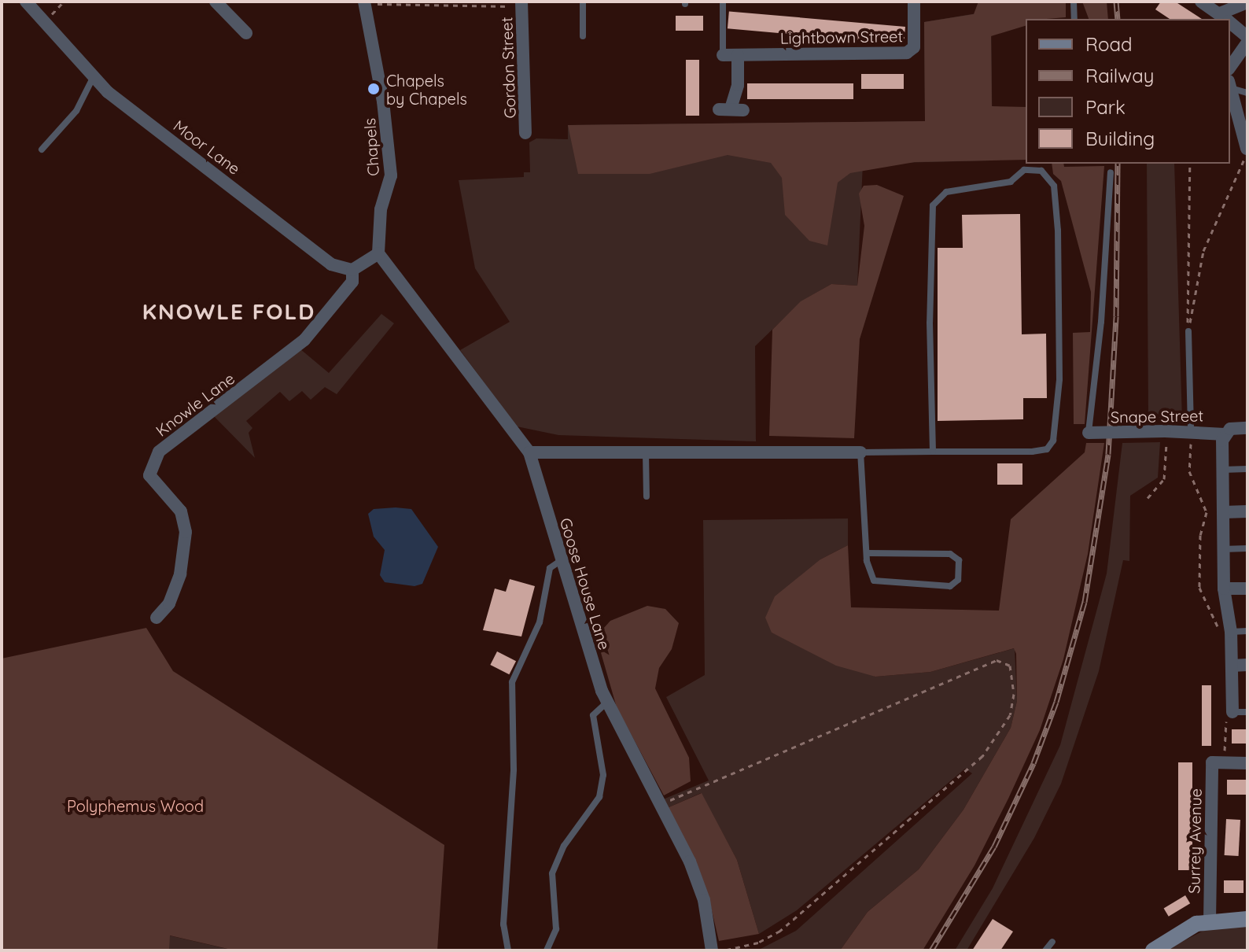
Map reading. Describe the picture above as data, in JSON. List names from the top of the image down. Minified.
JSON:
{"streets":{"street":["Lightbown Street","Gordon Street","Moor Lane","Chapels","Knowle Lane","Snape Street","Goose House Lane","Surrey Avenue"]},"crossings":[["Moor Lane","Knowle Lane"],["Chapels","Goose House Lane"]],"districts":["KNOWLE FOLD"],"parks":["Polyphemus Wood"],"places":["Chapels by Chapels"],"legend":["Road","Railway","Park","Building"]}
